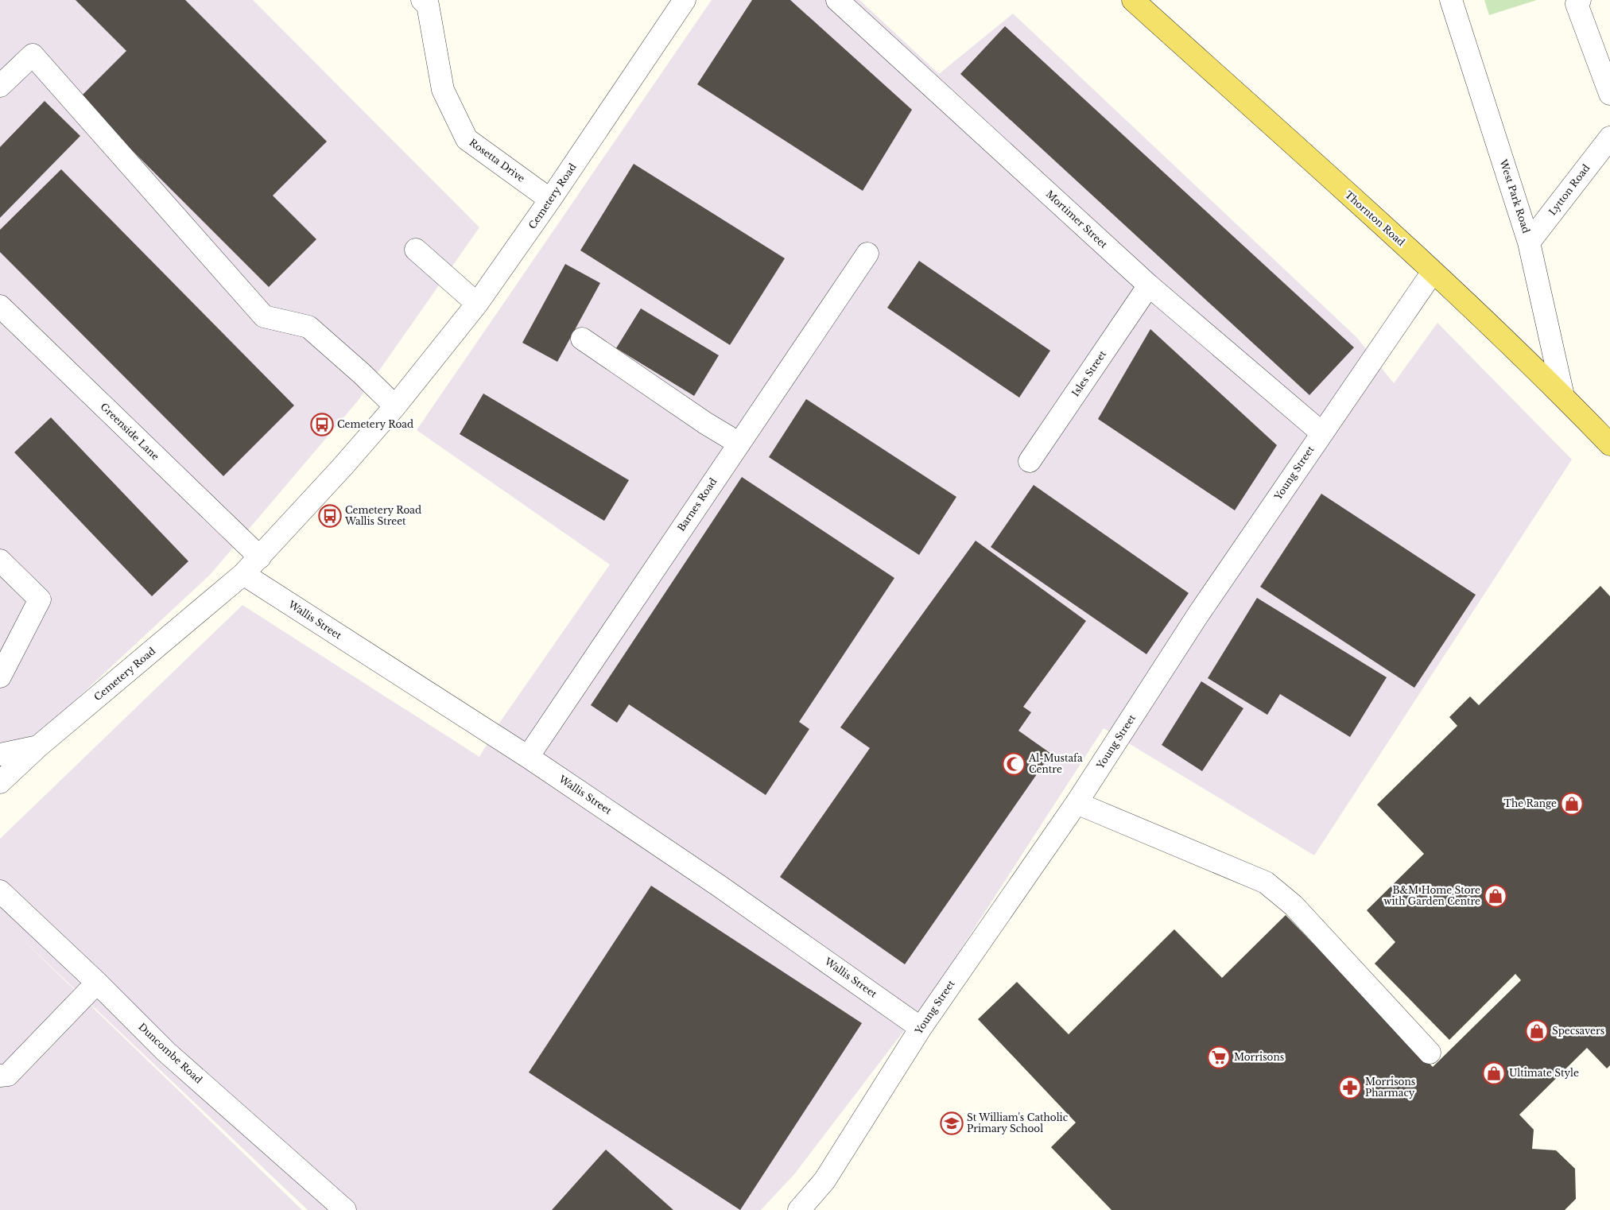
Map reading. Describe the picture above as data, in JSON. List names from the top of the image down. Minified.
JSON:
{"streets":{"main road":["Thornton Road"],"street":["Rosetta Drive","Lytton Road","Cemetery Road","West Park Road","Mortimer Street","Isles Street","Greenside Lane","Young Street","Barnes Road","Wallis Street","Duncombe Road"]},"crossings":[["Rosetta Drive","Cemetery Road"],["Lytton Road","West Park Road"],["Cemetery Road","Greenside Lane"],["Cemetery Road","Wallis Street"],["West Park Road","Thornton Road"],["Thornton Road","Young Street"],["Mortimer Street","Isles Street"],["Mortimer Street","Young Street"],["Young Street","Wallis Street"],["Barnes Road","Wallis Street"]],"places":{"bus stop":["Cemetery Road","Cemetery Road Wallis Street"],"mosque":["Al-Mustafa Centre"],"shop":["The Range","B&M Home Store with Garden Centre","Specsavers","Ultimate Style"],"supermarket":["Morrisons"],"pharmacy":["Morrisons Pharmacy"],"school or university":["St William's Catholic Primary School"]}}
